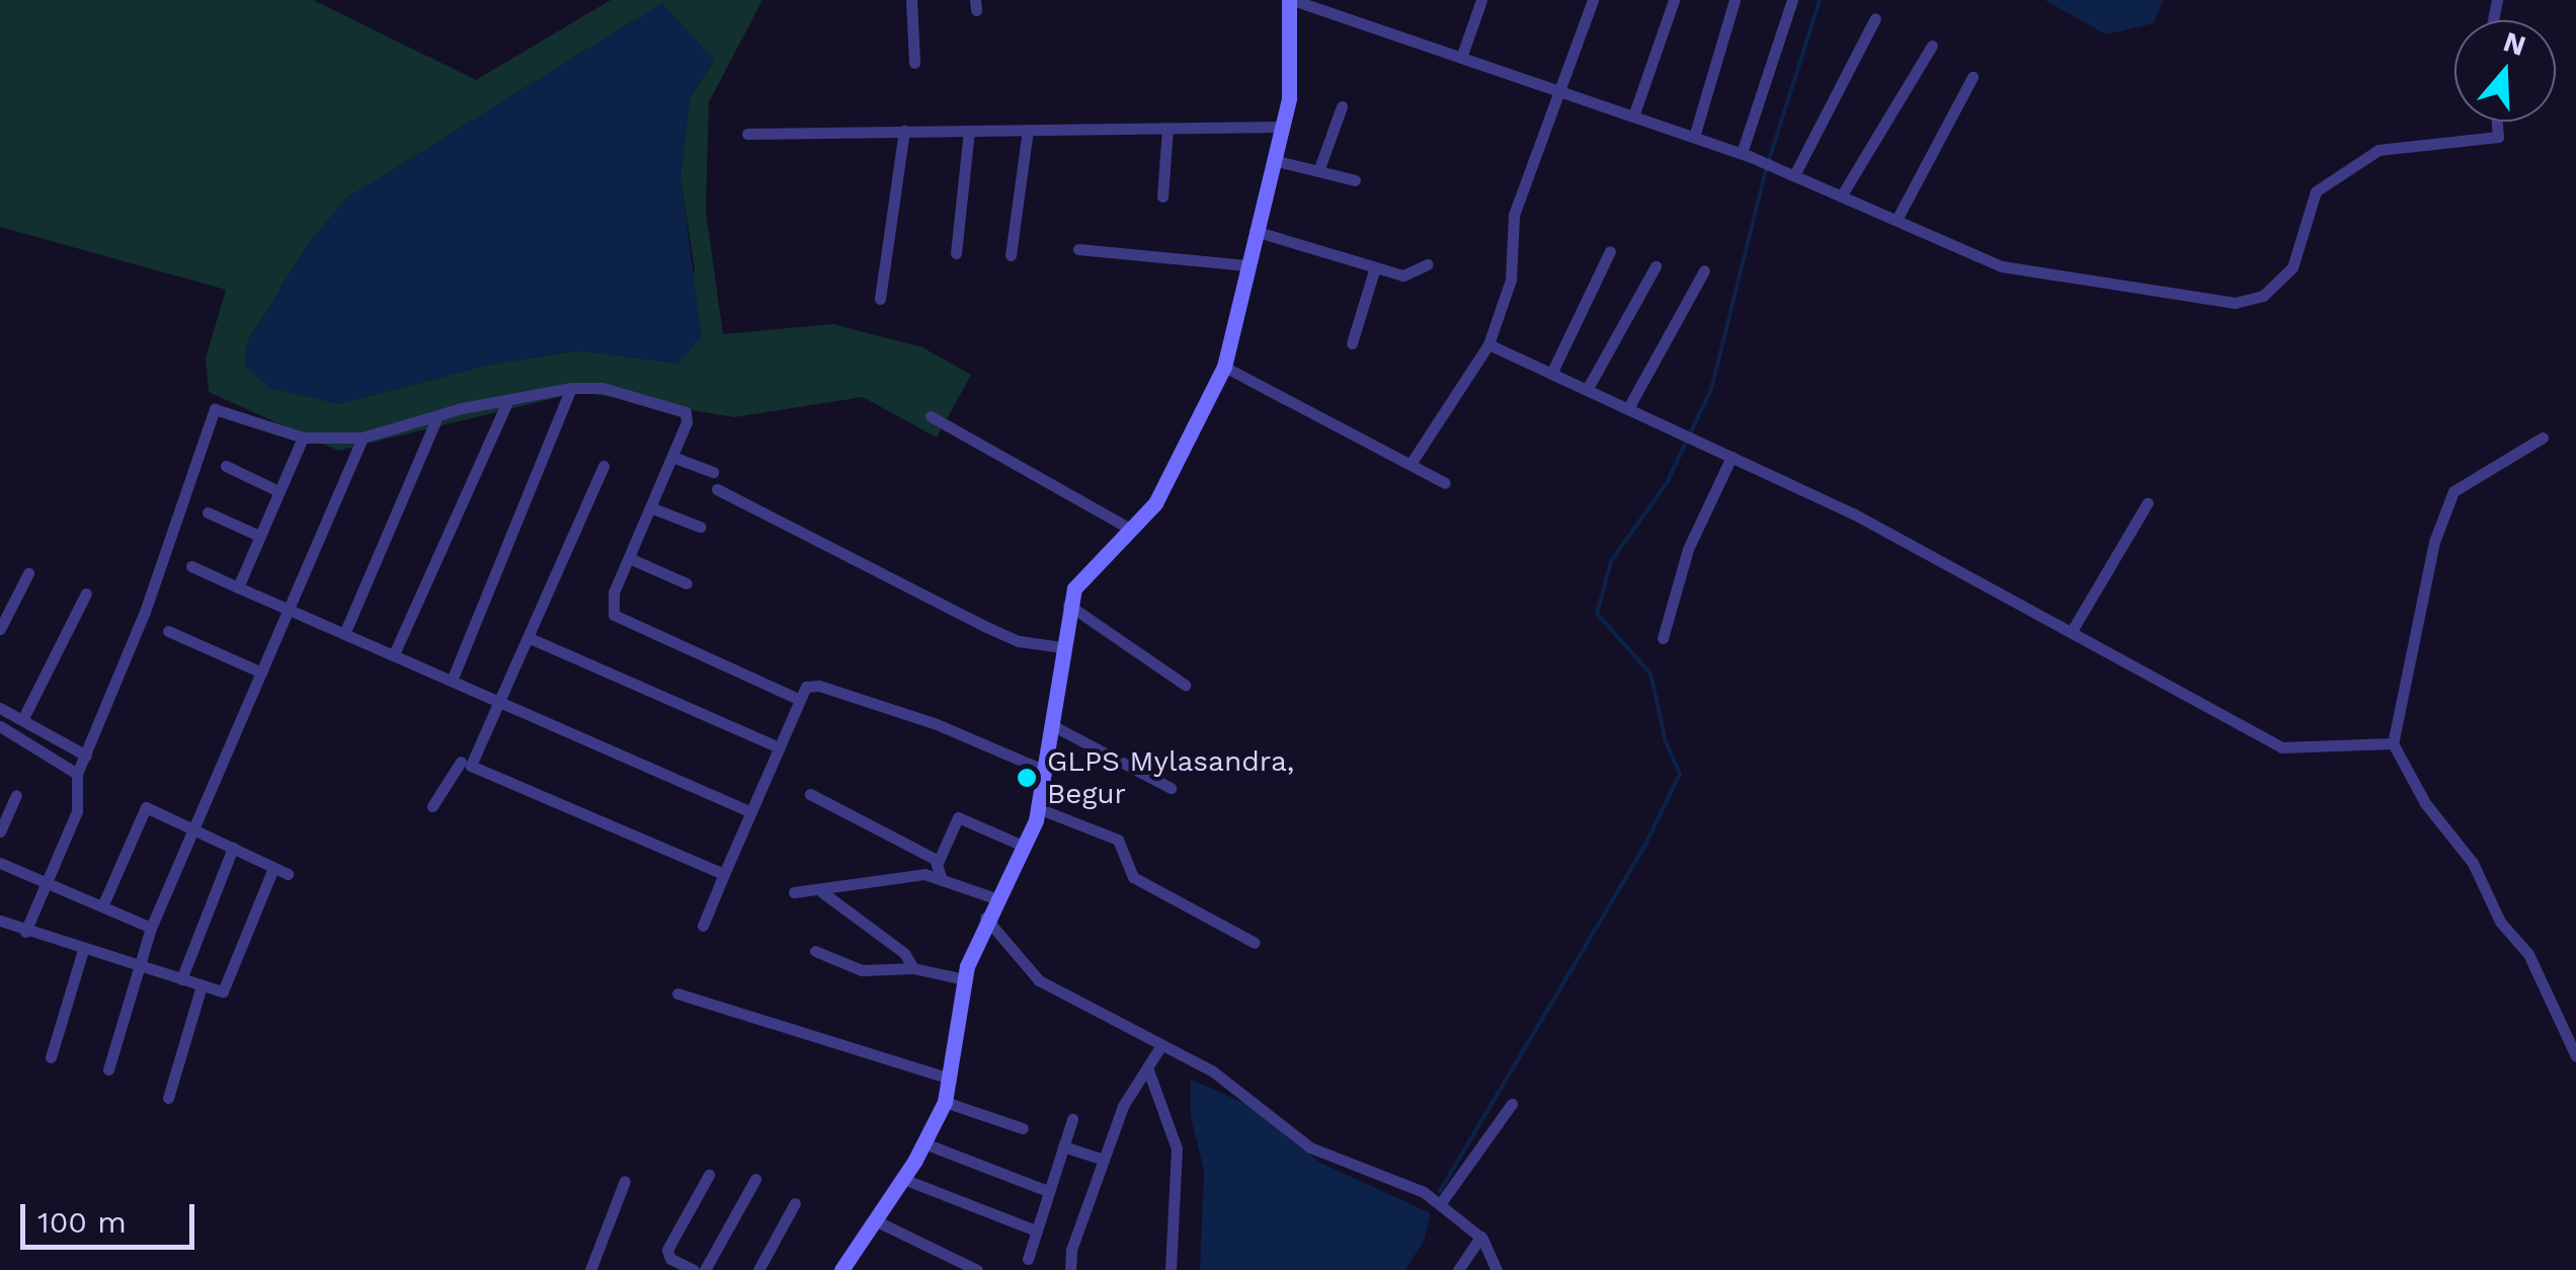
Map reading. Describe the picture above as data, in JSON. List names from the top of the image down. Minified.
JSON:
{"places":["GLPS Mylasandra, Begur"],"scale_bar":"100 m","north":"top"}
